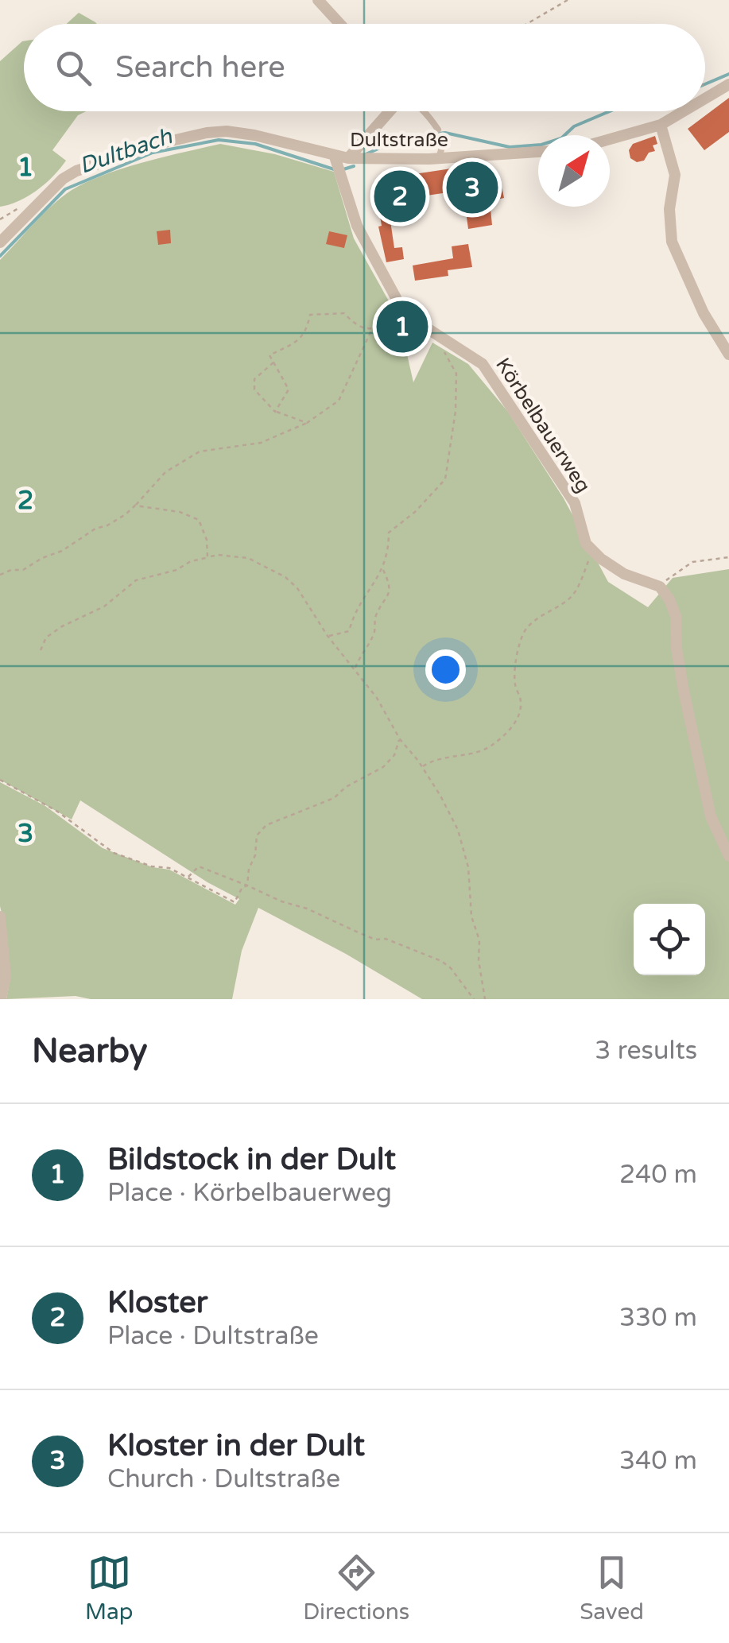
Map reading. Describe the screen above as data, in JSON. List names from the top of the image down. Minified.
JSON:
{"streets":{"street":["Dultstraße","Körbelbauerweg"]},"crossings":[["Dultstraße","Körbelbauerweg"]],"water":["Dultbach"],"north":"top right","page":{"search":"Search here","pins":["3","2","1"],"heading":["Nearby","3 results"],"list":[{"mark":"1","name":"Bildstock in der Dult","note":"Place · Körbelbauerweg","value":"240 m"},{"mark":"2","name":"Kloster","note":"Place · Dultstraße","value":"330 m"},{"mark":"3","name":"Kloster in der Dult","note":"Church · Dultstraße","value":"340 m"}],"nav":["Map","Directions","Saved"]},"grid":{"rows":["1","2","3"]}}
